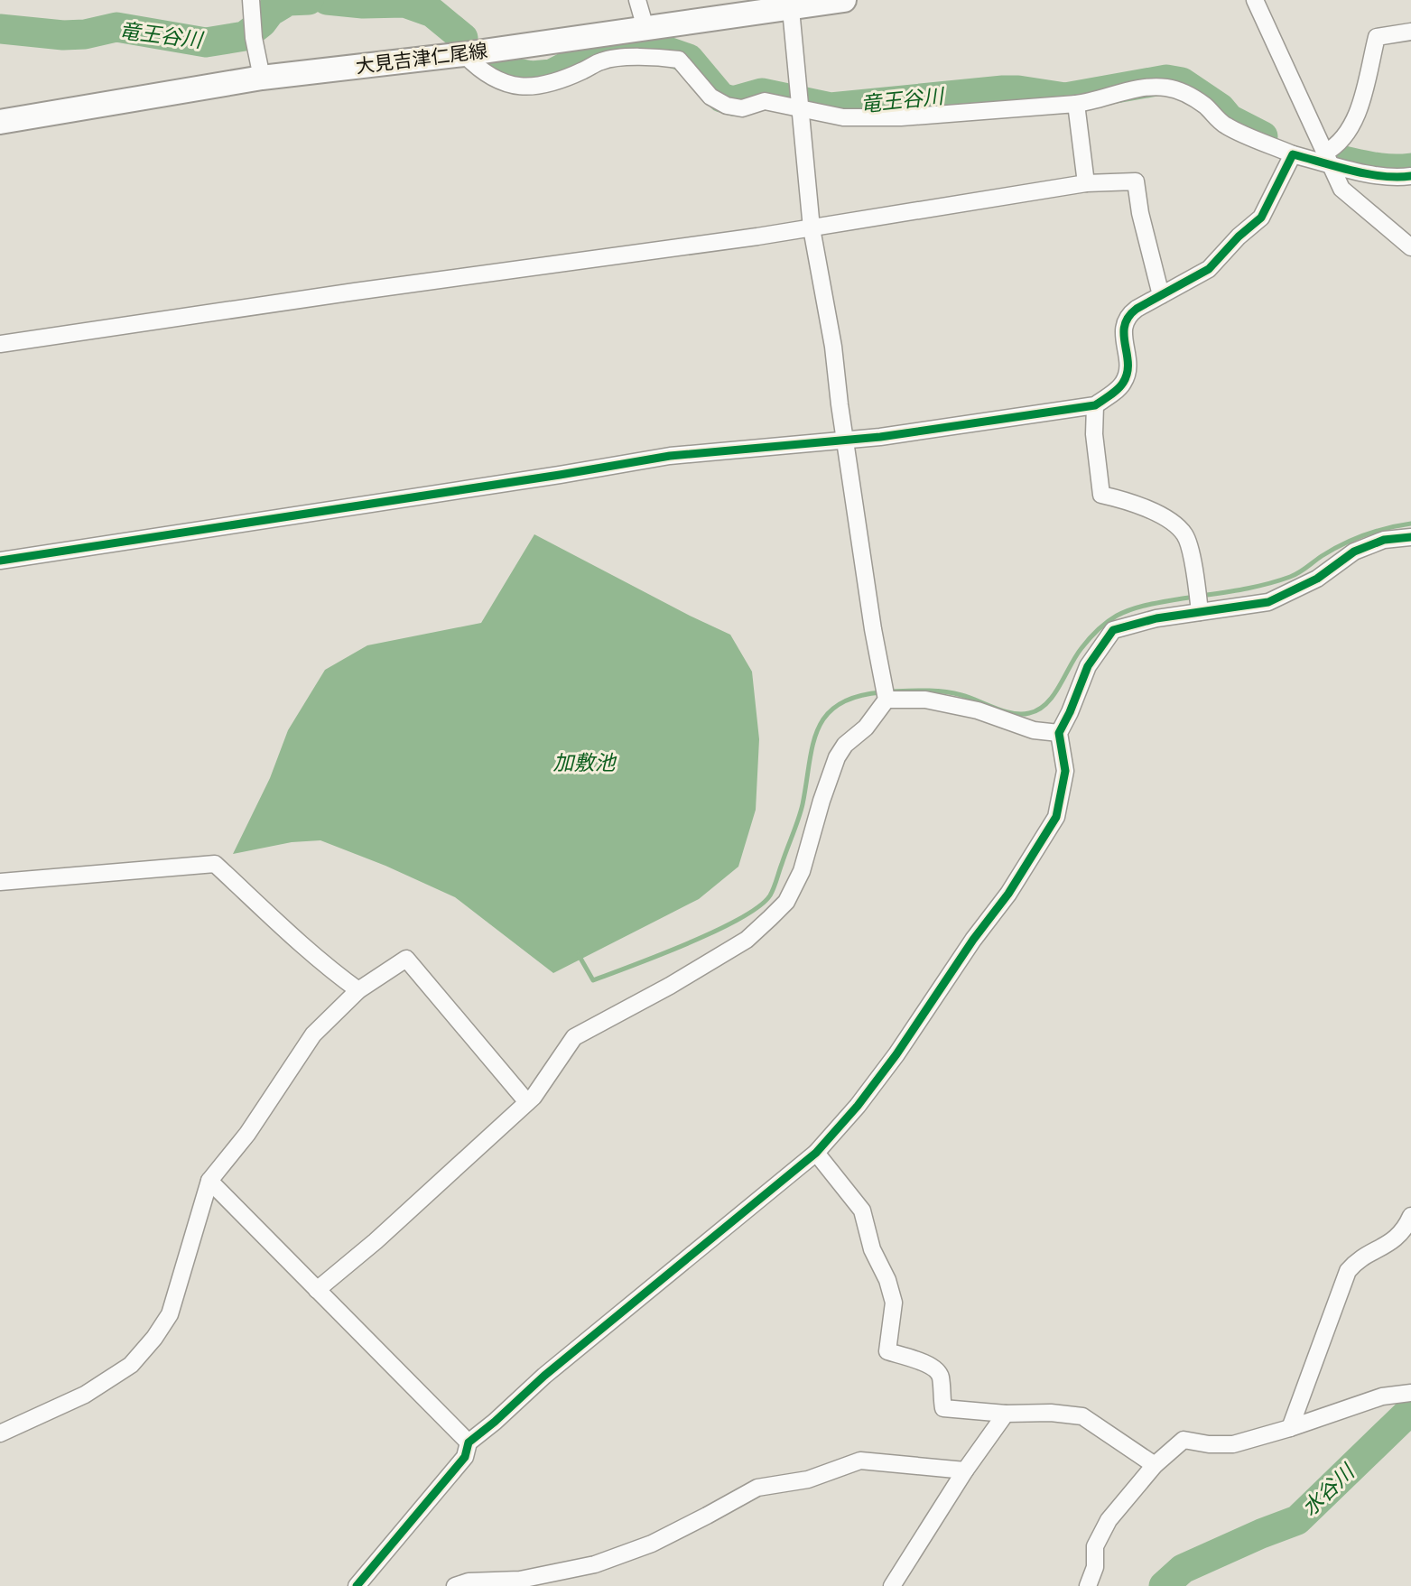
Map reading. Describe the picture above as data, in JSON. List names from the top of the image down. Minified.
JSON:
{"streets":{"main road":["大見吉津仁尾線"]},"water":["竜王谷川","加敷池","水谷川"]}
